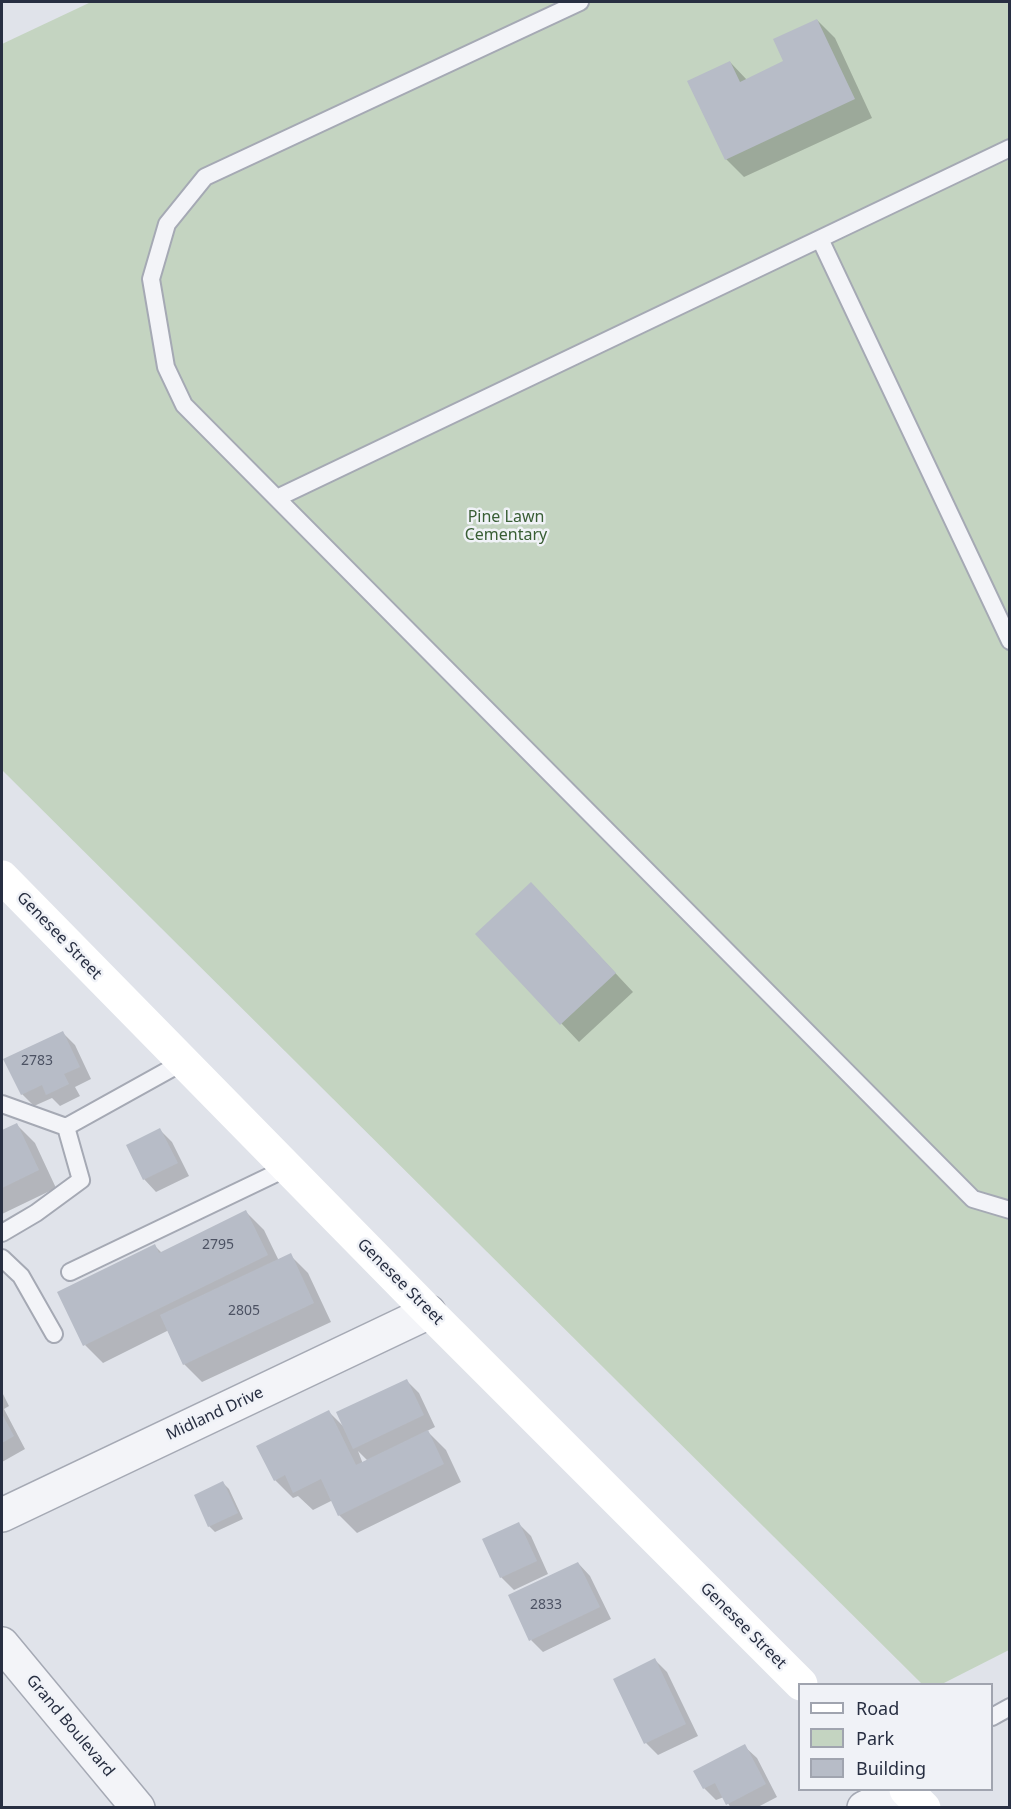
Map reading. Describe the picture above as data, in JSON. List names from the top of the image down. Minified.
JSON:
{"streets":{"main road":["Genesee Street"],"street":["Midland Drive","Grand Boulevard"]},"crossings":[["Genesee Street","Midland Drive"]],"parks":["Pine Lawn Cementary"],"house_numbers":["2783","2795","2805","2833"],"legend":["Road","Park","Building"]}
